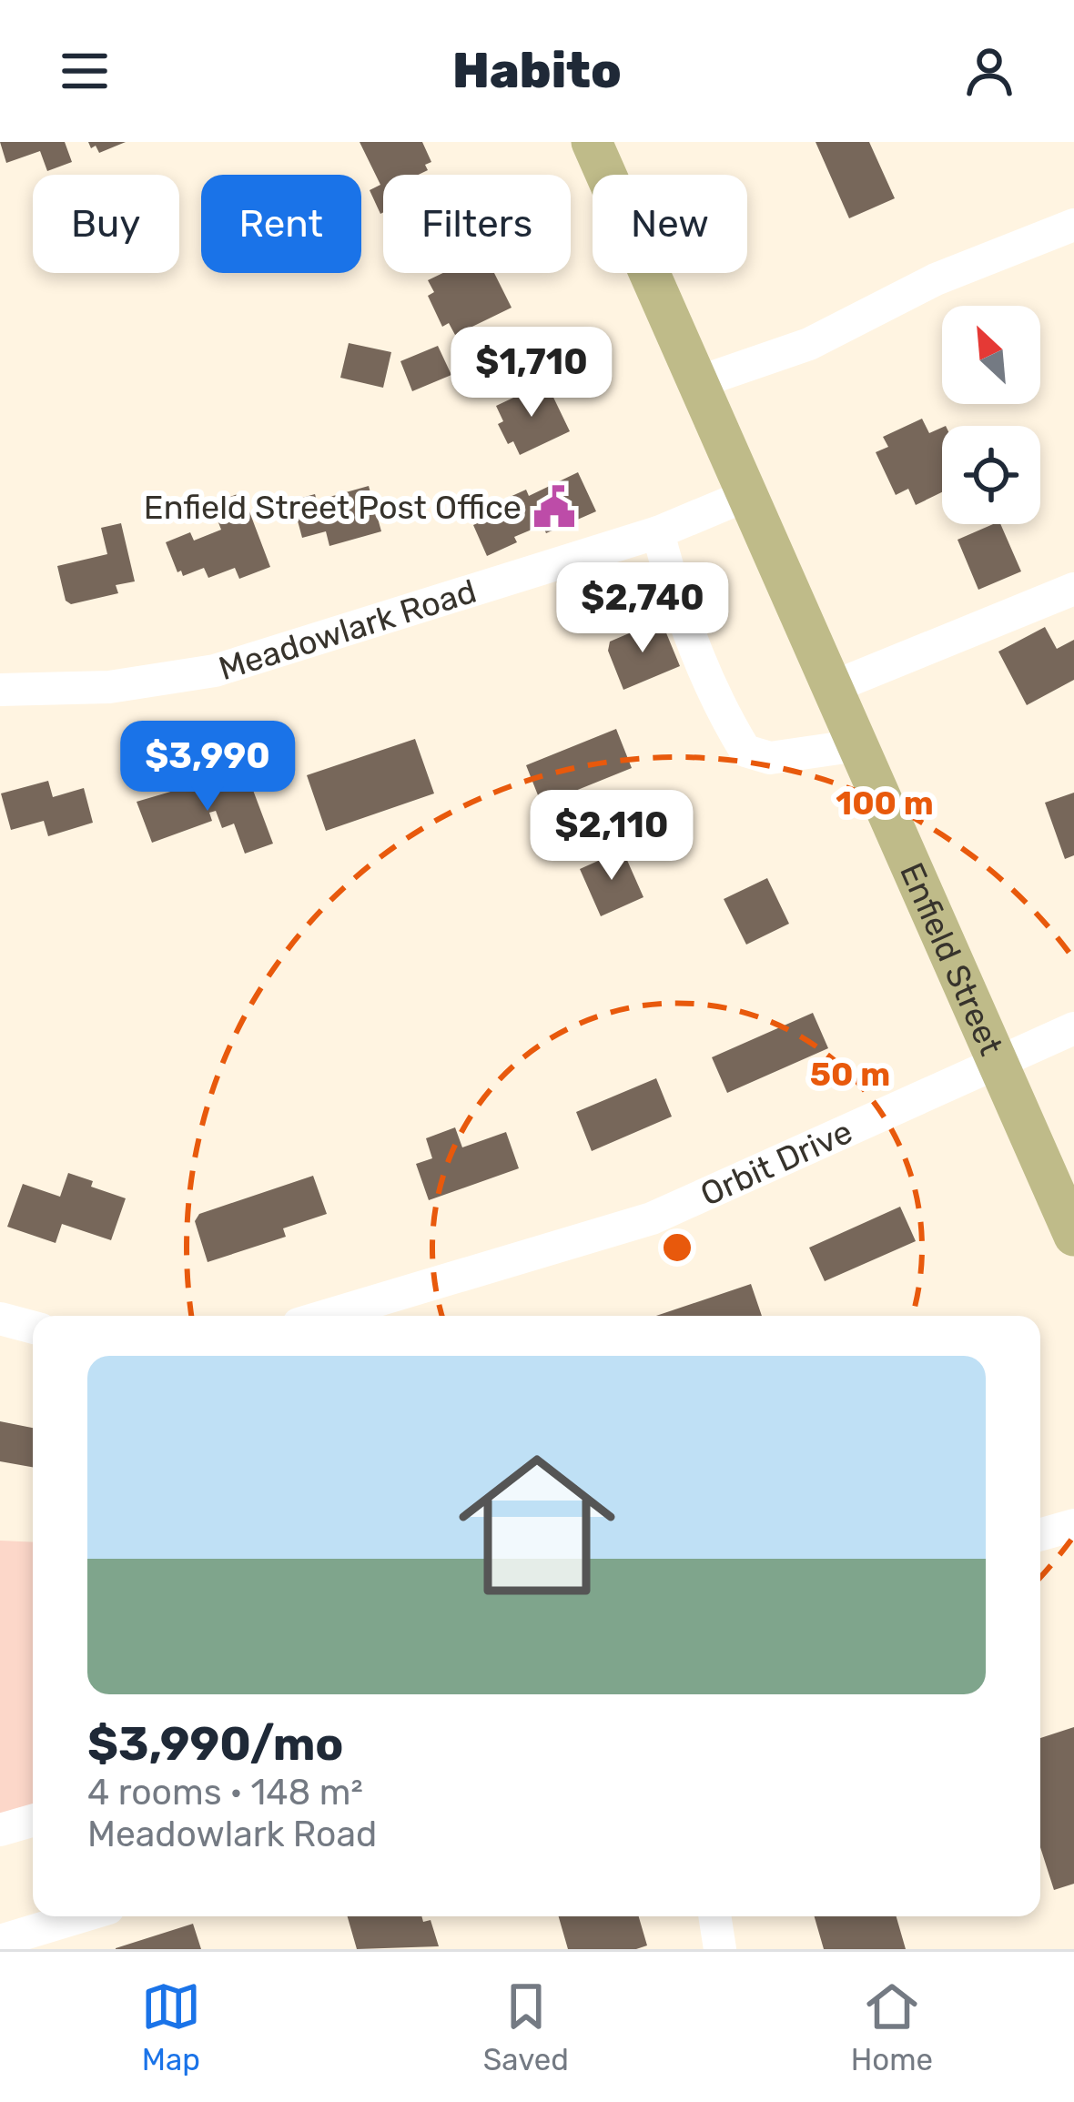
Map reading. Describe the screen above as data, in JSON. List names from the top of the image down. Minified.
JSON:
{"streets":{"main road":["Enfield Street"],"street":["Meadowlark Road","Orbit Drive"]},"crossings":[["Meadowlark Road","Enfield Street"],["Enfield Street","Orbit Drive"]],"places":{"public building":["Enfield Street Post Office"]},"north":"top left","page":{"header":"Habito","chip":["Buy","Rent","Filters","New"],"price":["$1,710","$2,740","$3,990","$2,110"],"list":[{"name":"$3,990/mo","note":"4 rooms · 148 m² · Meadowlark Road"}],"tabs":["Map","Saved","Home"]},"rings":["100 m","50 m"]}
